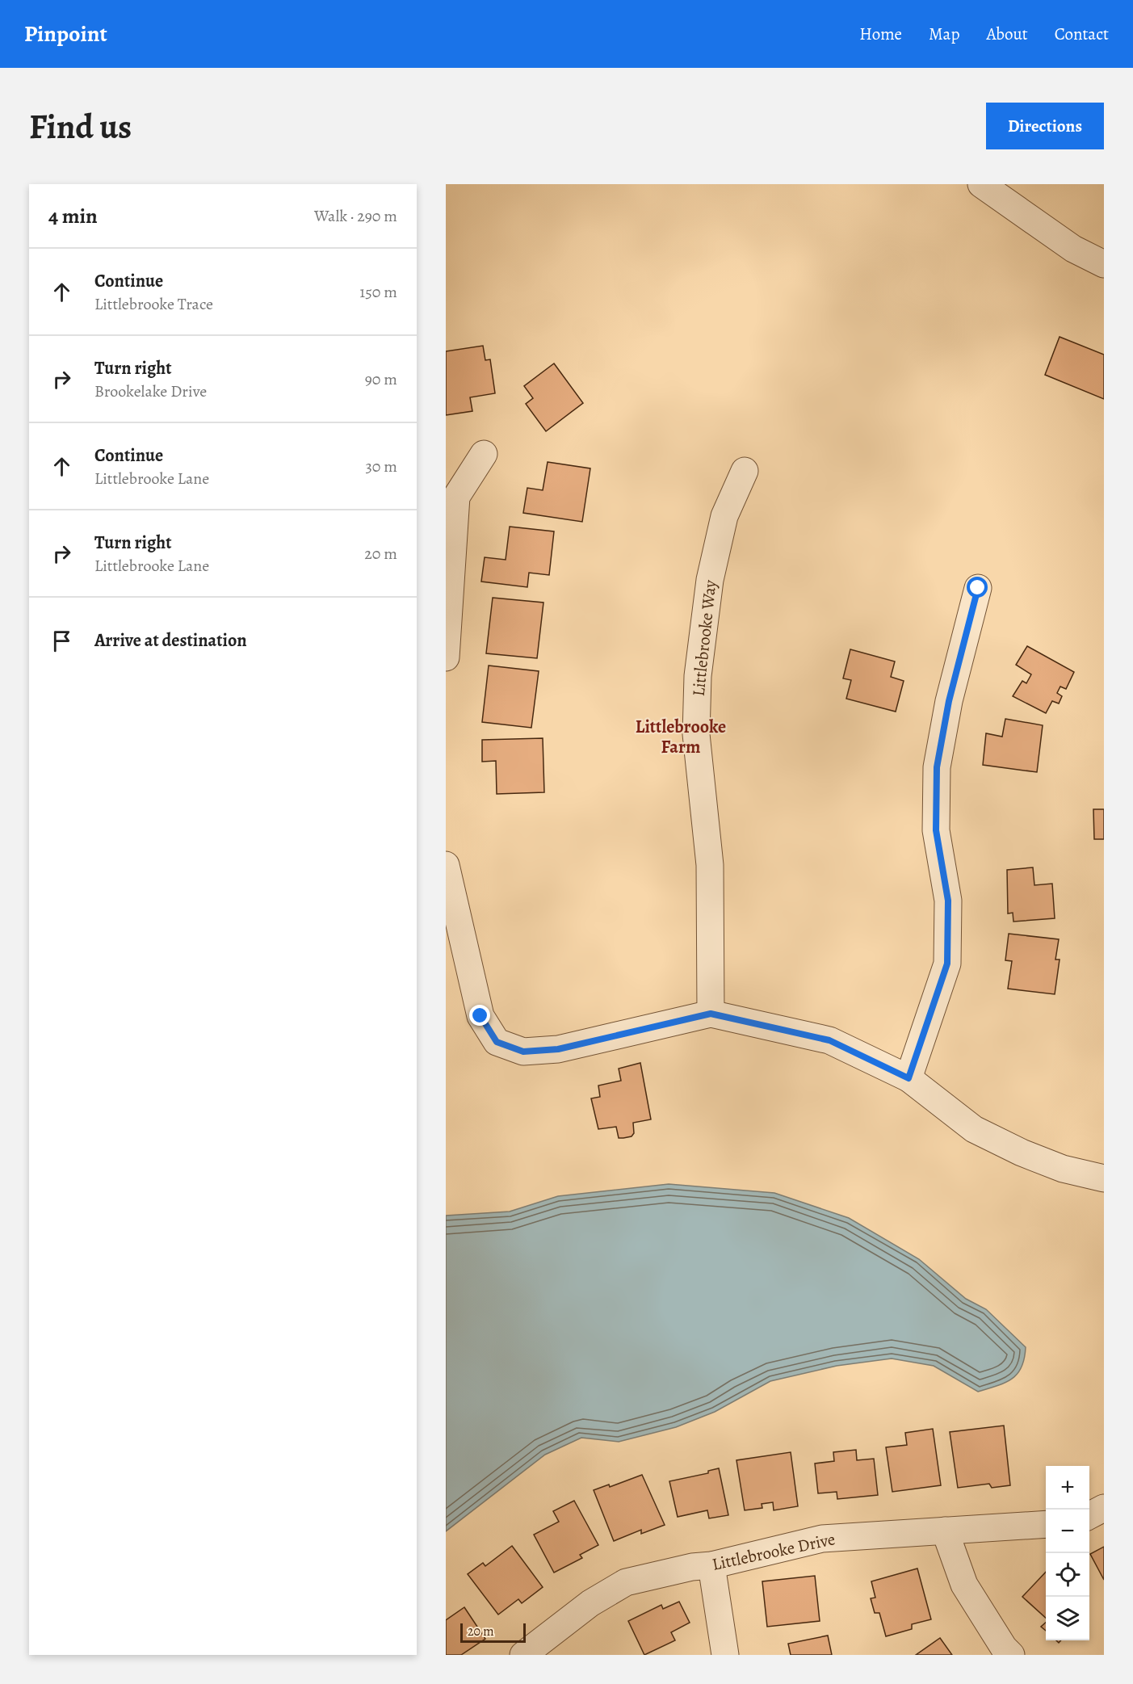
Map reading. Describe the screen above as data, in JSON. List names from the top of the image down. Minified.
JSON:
{"streets":{"street":["Littlebrooke Way","Littlebrooke Drive"]},"districts":["Littlebrooke Farm"],"scale_bar":"20 m","page":{"header":"Pinpoint","nav":["Home","Map","About","Contact"],"buttons":"Directions","title":"Find us","heading":["4 min","Walk · 290 m"],"list":[["Continue","Littlebrooke Trace","150 m"],["Turn right","Brookelake Drive","90 m"],["Continue","Littlebrooke Lane","30 m"],["Turn right","Littlebrooke Lane","20 m"],"Arrive at destination"],"map_buttons":["+","−"],"scale":"20 m"}}
